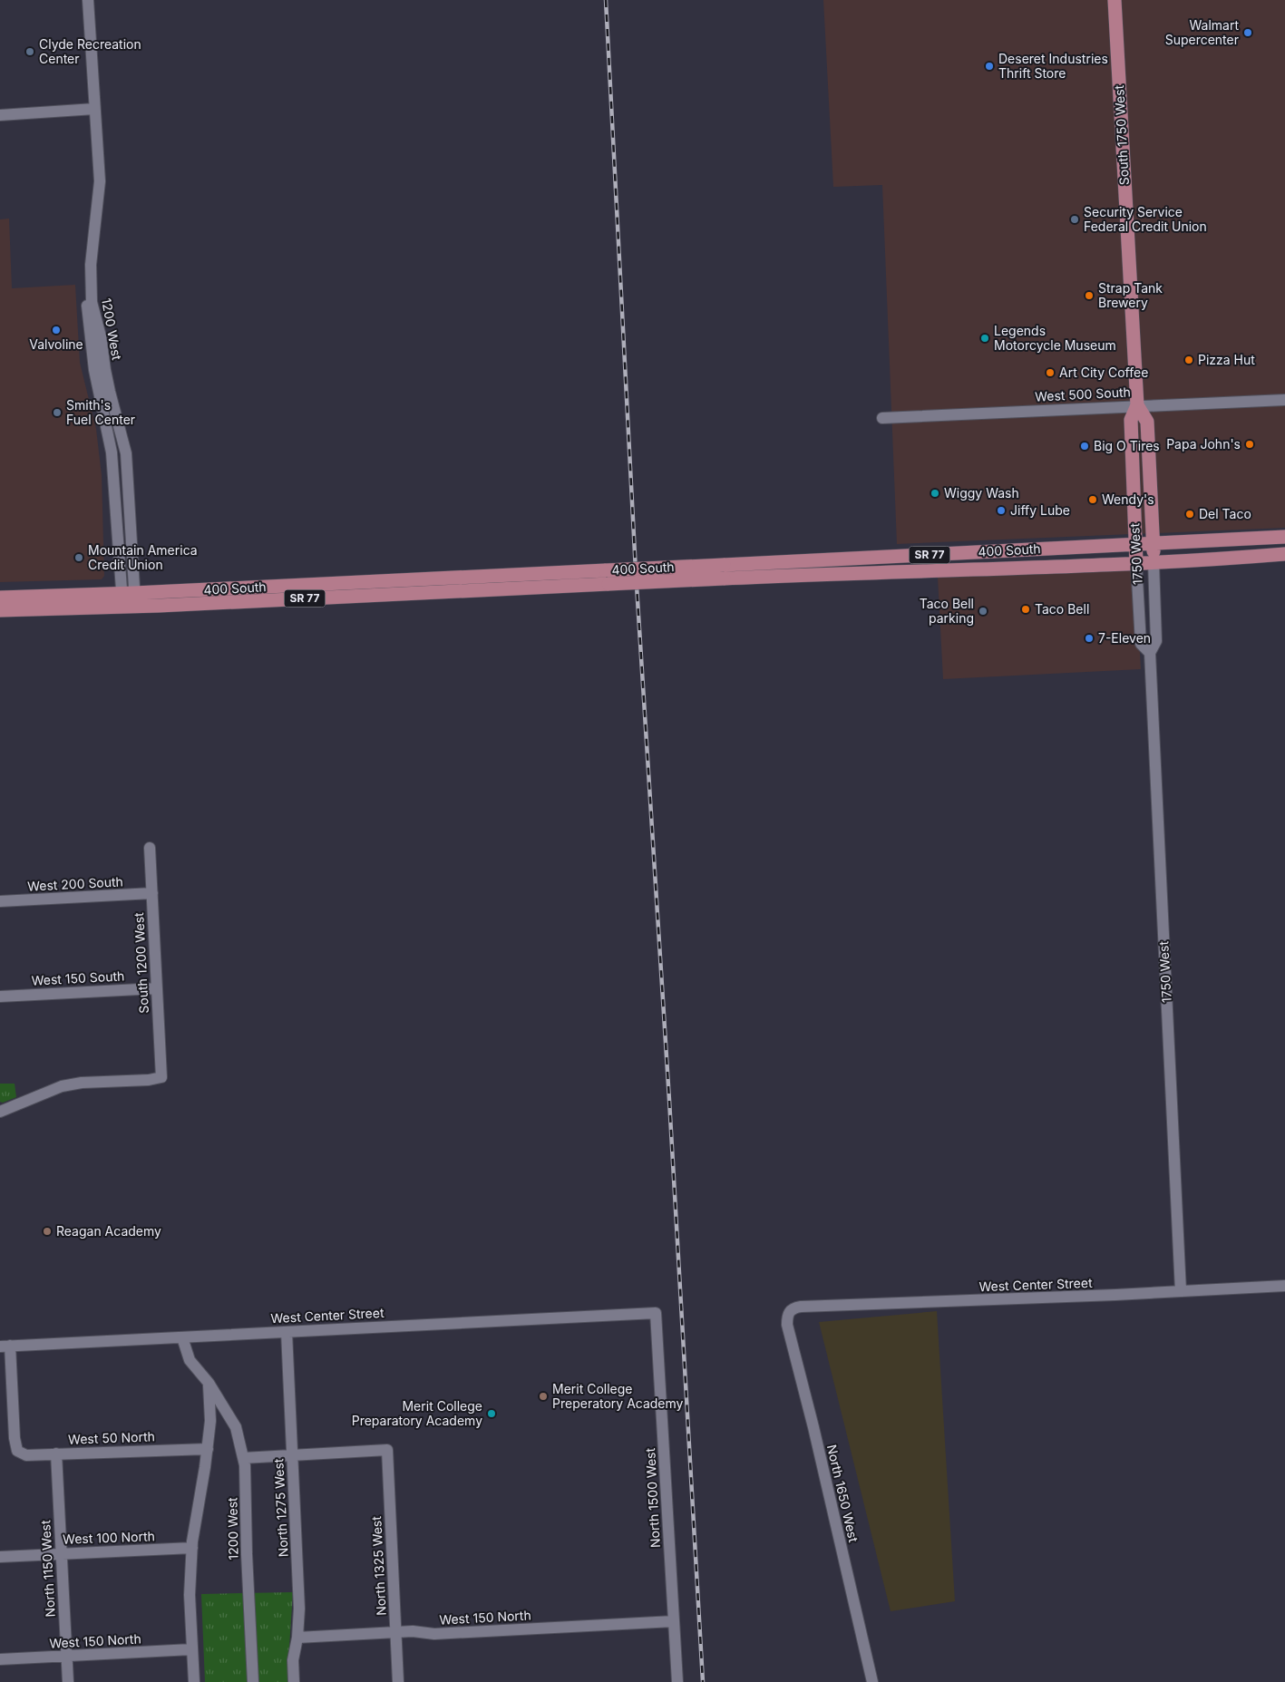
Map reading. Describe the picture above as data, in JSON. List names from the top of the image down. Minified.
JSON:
{"streets":{"main road":["South 1750 West","400 South","1750 West","SR 77"],"street":["1200 West","West 500 South","West 200 South","South 1200 West","West 150 South","West Center Street","West 50 North","North 1650 West","North 1500 West","North 1275 West","West 100 North","North 1325 West","North 1150 West","West 150 North"]},"crossings":[["South 1750 West","West 500 South"],["South 1750 West","1750 West"],["1200 West","400 South"],["1200 West","West Center Street"],["West 500 South","1750 West"],["400 South","1750 West"],["1750 West","West Center Street"],["West 200 South","South 1200 West"],["South 1200 West","West 150 South"],["West Center Street","West 50 North"],["West Center Street","North 1650 West"],["West Center Street","North 1500 West"],["West Center Street","North 1275 West"],["West 50 North","North 1150 West"],["North 1500 West","West 150 North"],["North 1275 West","North 1325 West"],["North 1275 West","West 150 North"],["West 100 North","North 1150 West"],["North 1325 West","West 150 North"],["North 1150 West","West 150 North"]],"places":["Walmart Supercenter","Clyde Recreation Center","Deseret Industries Thrift Store","Security Service Federal Credit Union","Strap Tank Brewery","Valvoline","Legends Motorcycle Museum","Pizza Hut","Art City Coffee","Smith's Fuel Center","Papa John's","Big O Tires","Wiggy Wash","Wendy's","Jiffy Lube","Del Taco","Mountain America Credit Union","Taco Bell","Taco Bell parking","7-Eleven","Reagan Academy","Merit College Preperatory Academy","Merit College Preparatory Academy"]}
